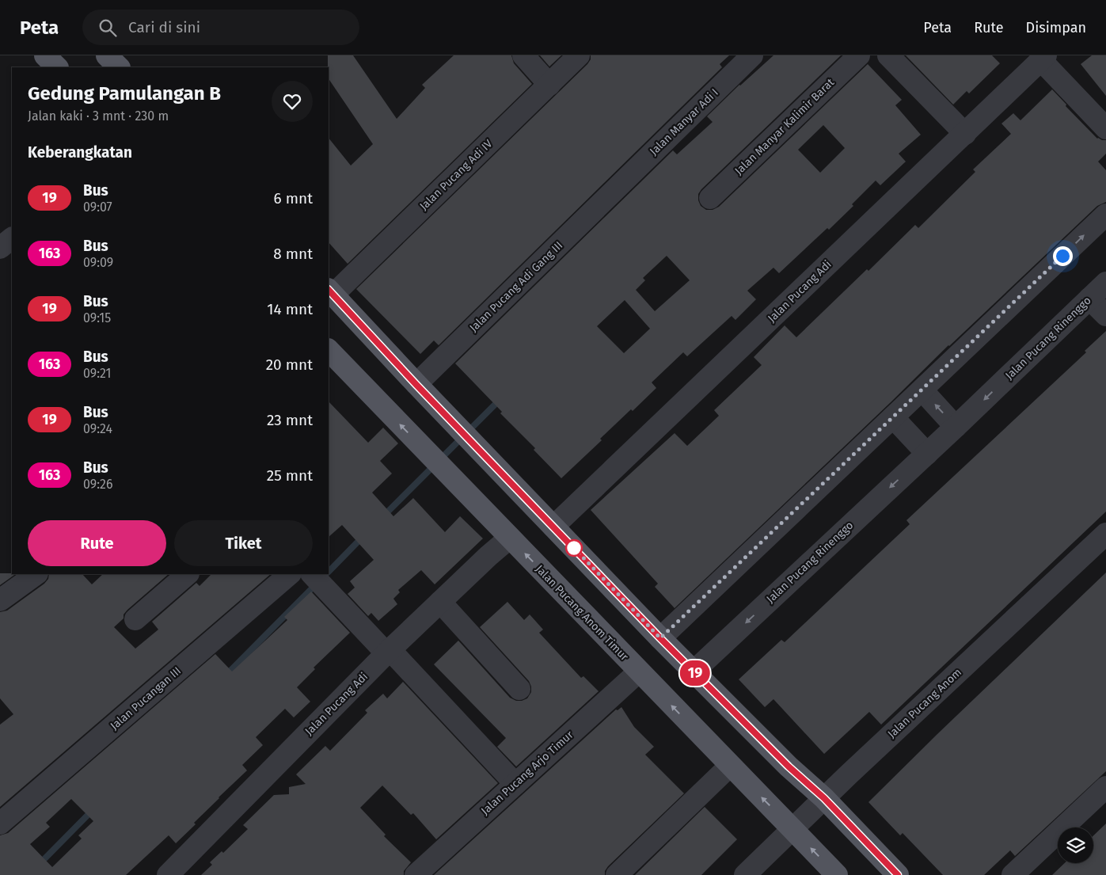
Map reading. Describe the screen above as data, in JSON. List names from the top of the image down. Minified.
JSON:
{"streets":{"main road":["Jalan Pucang Anom Timur"],"street":["Jalan Manyar Adi I","Jalan Manyar Kalimir Barat","Jalan Pucang Adi IV","Jalan Pucang Adi Gang III","Jalan Pucang Adi","Jalan Pucang Rinenggo","Jalan Pucangan III","Jalan Pucang Anom","Jalan Pucang Arjo Timur"]},"crossings":[["Jalan Manyar Adi I","Jalan Pucang Adi Gang III"],["Jalan Pucang Adi","Jalan Pucang Anom Timur"],["Jalan Pucang Anom Timur","Jalan Pucang Anom"],["Jalan Pucang Anom Timur","Jalan Pucang Arjo Timur"]],"lines":["bus line 19"],"page":{"header":"Peta","search":"Cari di sini","nav":["Peta","Rute","Disimpan"],"on_map":"19","heading":[["Gedung Pamulangan B","Jalan kaki · 3 mnt · 230 m"],"Keberangkatan"],"list":[{"mark":"19","name":"Bus","note":"09:07","value":"6 mnt"},{"mark":"163","name":"Bus","note":"09:09","value":"8 mnt"},{"mark":"19","name":"Bus","note":"09:15","value":"14 mnt"},{"mark":"163","name":"Bus","note":"09:21","value":"20 mnt"},{"mark":"19","name":"Bus","note":"09:24","value":"23 mnt"},{"mark":"163","name":"Bus","note":"09:26","value":"25 mnt"}],"buttons":["Rute","Tiket"]}}
